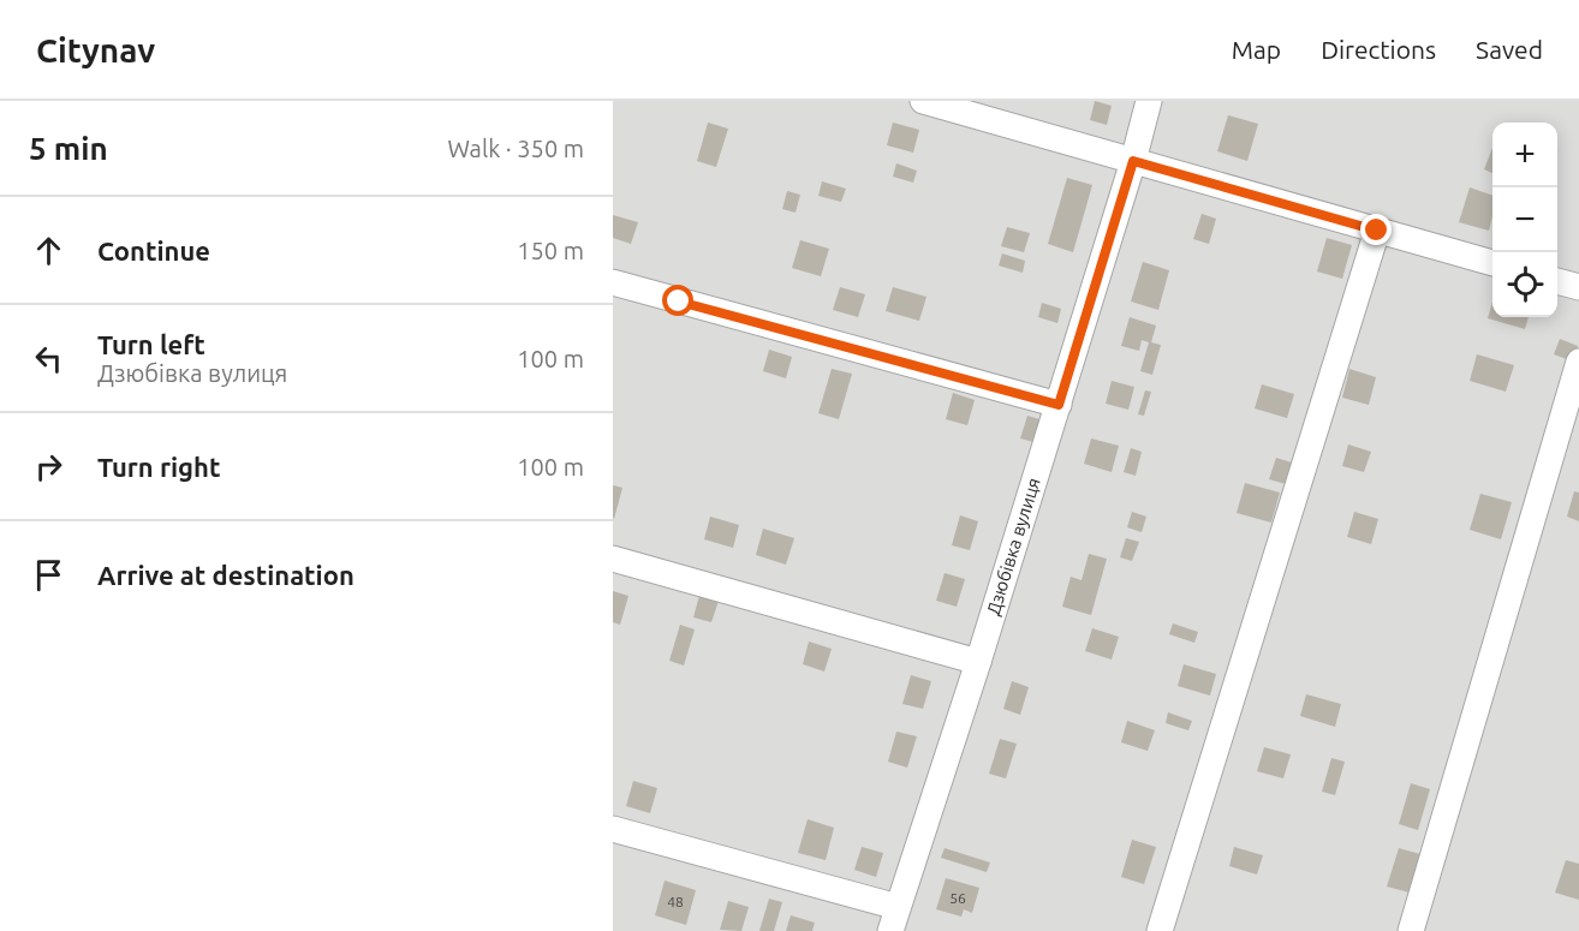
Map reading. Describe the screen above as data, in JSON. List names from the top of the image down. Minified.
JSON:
{"streets":{"street":["Дзюбівка вулиця"]},"house_numbers":["56","48"],"page":{"header":"Citynav","nav":["Map","Directions","Saved"],"heading":["5 min","Walk · 350 m"],"map_buttons":["+","−"],"list":[["Continue","150 m"],["Turn left","Дзюбівка вулиця","100 m"],["Turn right","100 m"],"Arrive at destination"]}}
